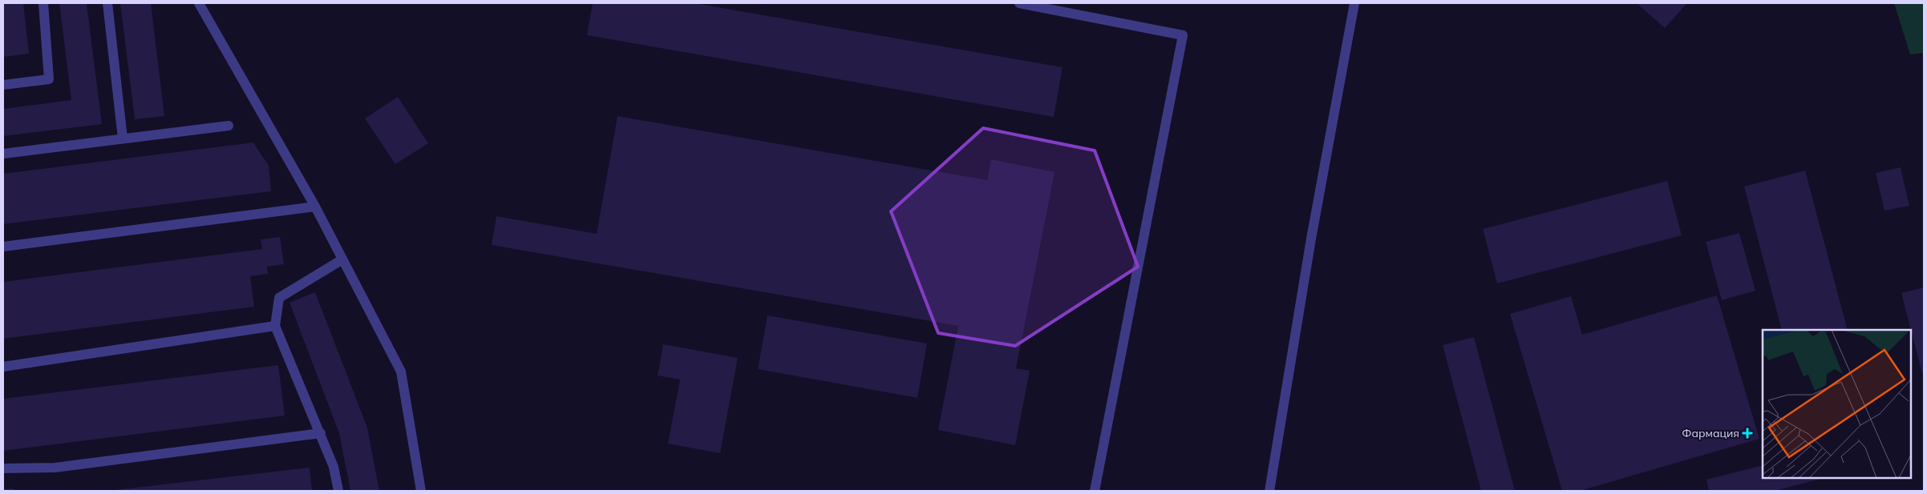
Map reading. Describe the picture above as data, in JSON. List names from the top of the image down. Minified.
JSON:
{"places":{"health":["Фармация"]}}
